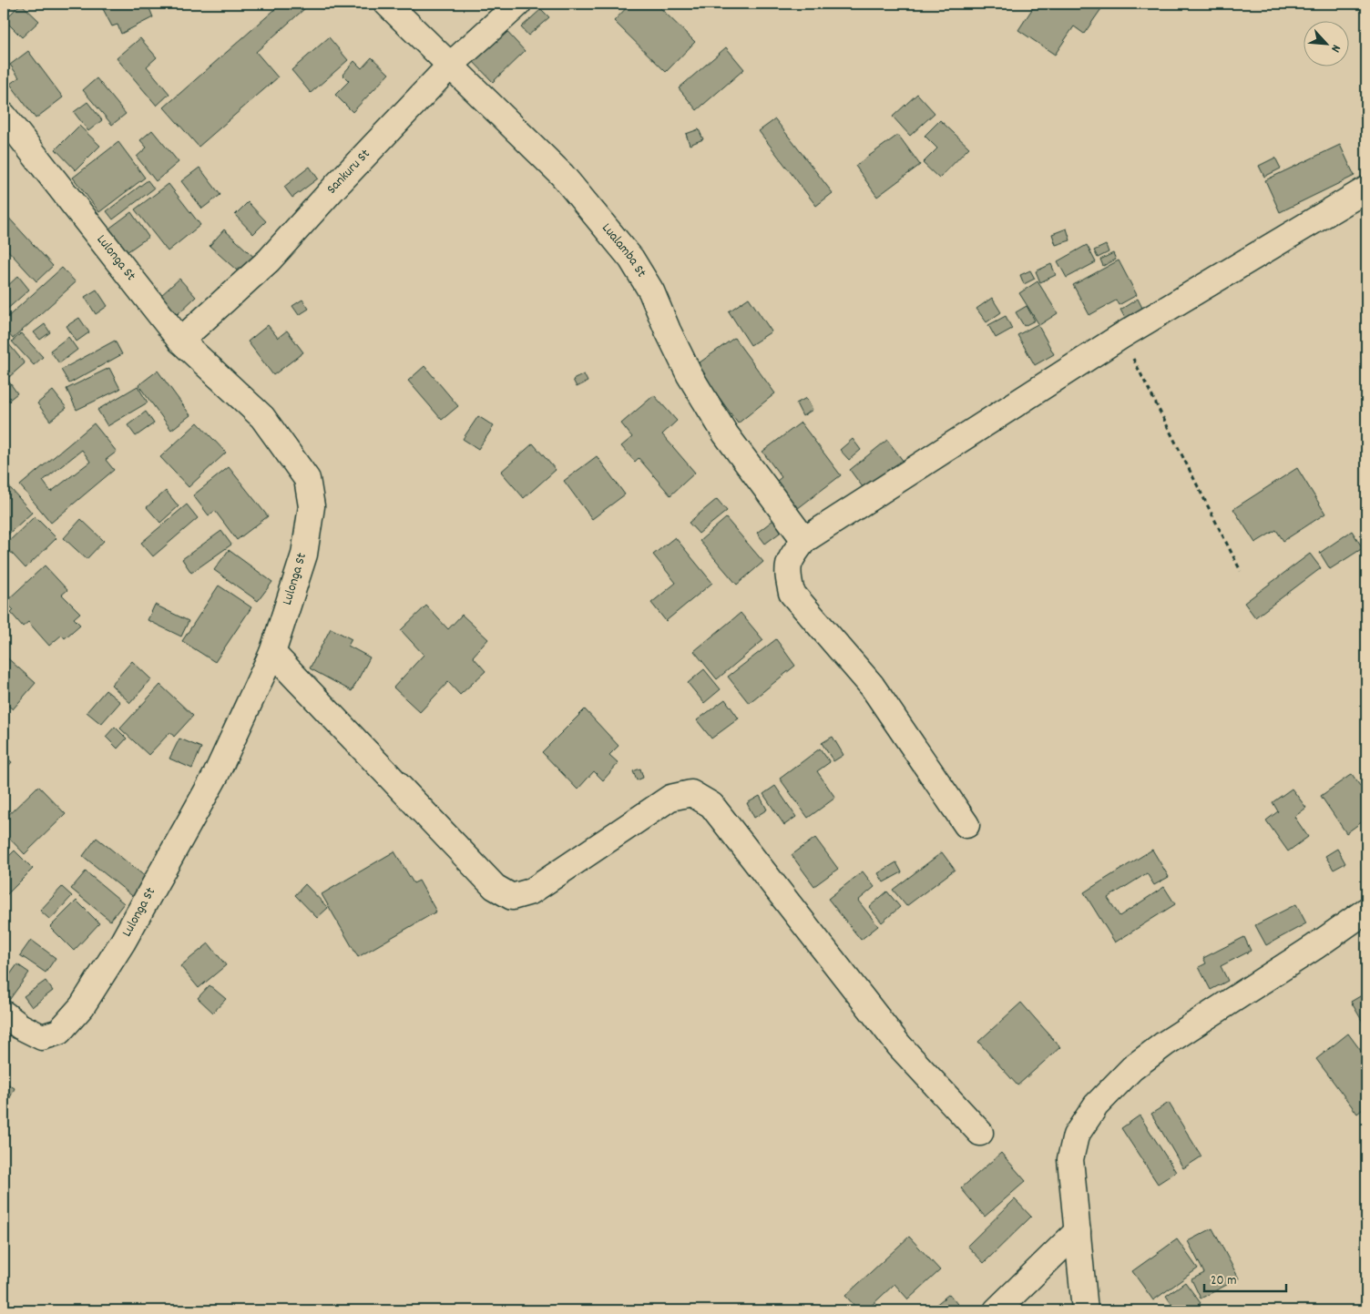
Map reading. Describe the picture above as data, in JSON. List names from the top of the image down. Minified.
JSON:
{"streets":{"street":["Sankuru St","Lualamba St","Lulonga St"]},"crossings":[["Sankuru St","Lualamba St"],["Sankuru St","Lulonga St"]],"scale_bar":"20 m","north":"bottom right"}
